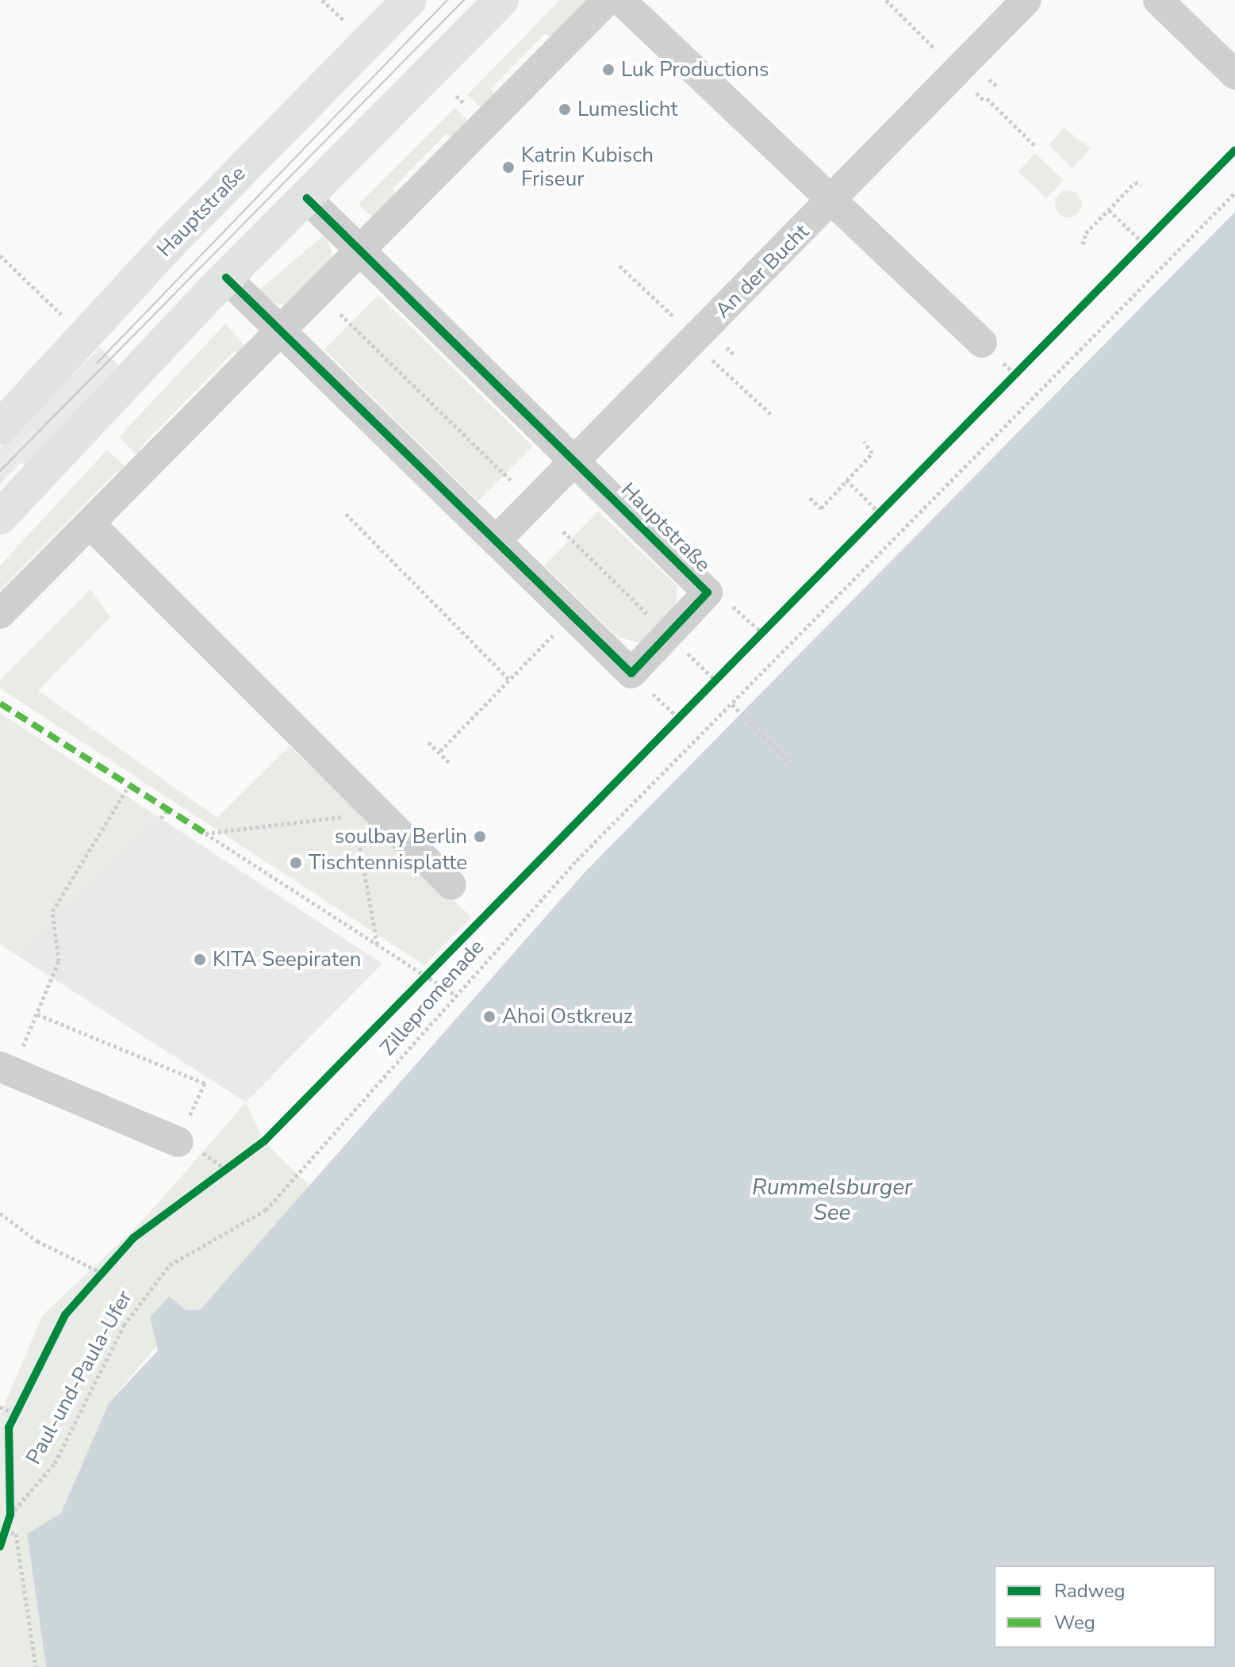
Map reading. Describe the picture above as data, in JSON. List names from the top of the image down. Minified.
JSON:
{"streets":{"main road":["Hauptstraße"],"street":["An der Bucht"],"path":["Paul-und-Paula-Ufer"],"cycle path":["Zillepromenade"]},"crossings":[["Hauptstraße","An der Bucht"],["Zillepromenade","Paul-und-Paula-Ufer"]],"water":["Rummelsburger See"],"places":["Luk Productions","Lumeslicht","Katrin Kubisch Friseur","soulbay Berlin","Tischtennisplatte","KITA Seepiraten","Ahoi Ostkreuz"],"legend":["Radweg","Weg"]}
